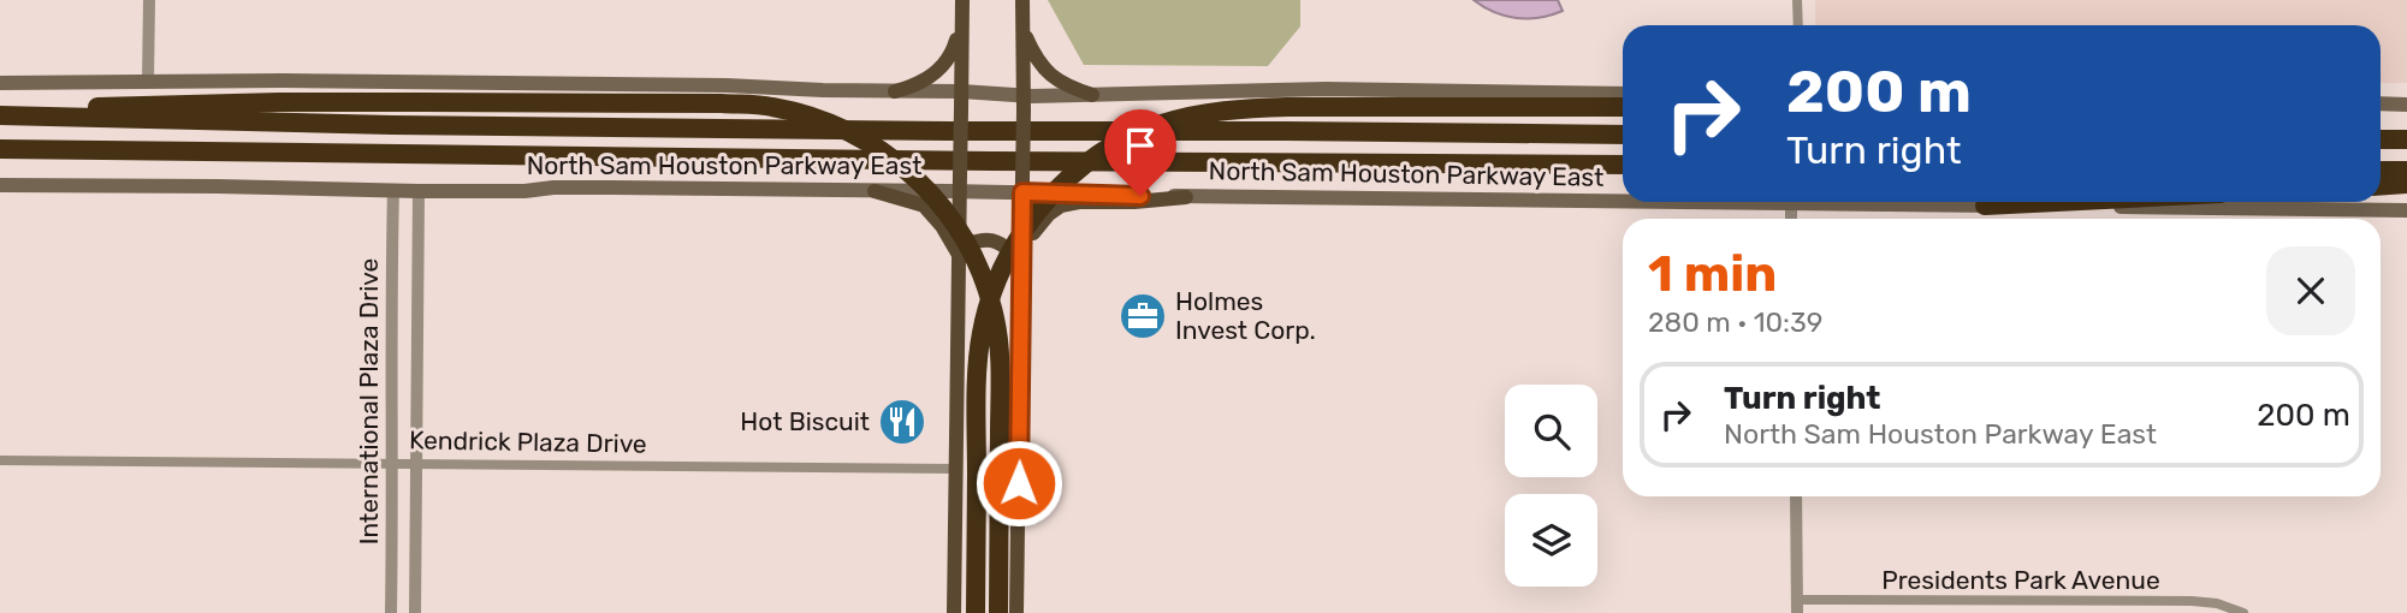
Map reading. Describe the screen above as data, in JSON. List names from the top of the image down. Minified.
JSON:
{"streets":{"highway":["North Sam Houston Parkway East"],"street":["International Plaza Drive","Kendrick Plaza Drive","Presidents Park Avenue"]},"crossings":[["North Sam Houston Parkway East","International Plaza Drive"],["International Plaza Drive","Kendrick Plaza Drive"]],"places":{"office":["Holmes Invest Corp."],"restaurant":["Hot Biscuit"]},"page":{"turn":["200 m","Turn right"],"heading":["1 min","280 m · 10:39"],"list":[{"name":"Turn right","note":"North Sam Houston Parkway East","value":"200 m"}]}}
